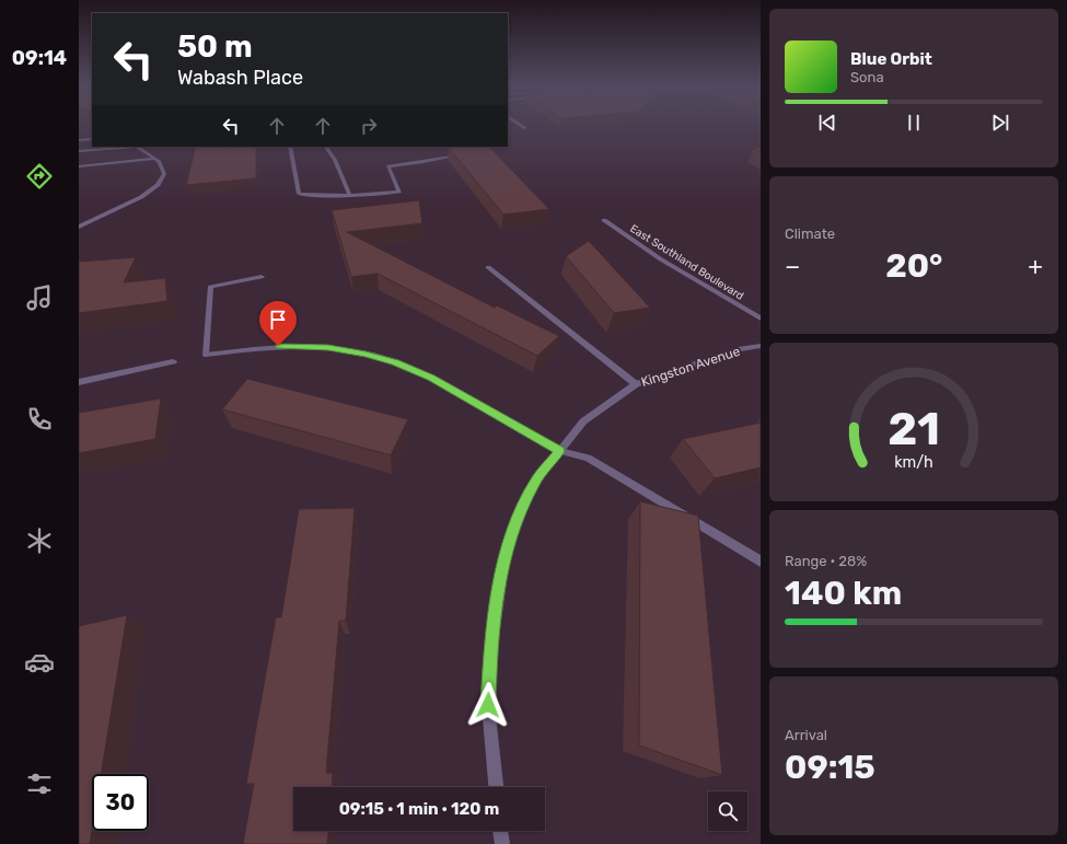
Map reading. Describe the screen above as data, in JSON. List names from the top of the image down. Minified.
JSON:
{"streets":{"street":["East Southland Boulevard","Kingston Avenue"]},"page":{"tabs":"09:14","turn":["50 m","Wabash Place"],"song":["Blue Orbit","Sona"],"tile":["Climate",["Range · 28%","140 km"],["Arrival","09:15"]],"heat":["−","20°","+"],"limit":"30","trip":"09:15 · 1 min · 120 m","gauge":["21","km/h"]}}
